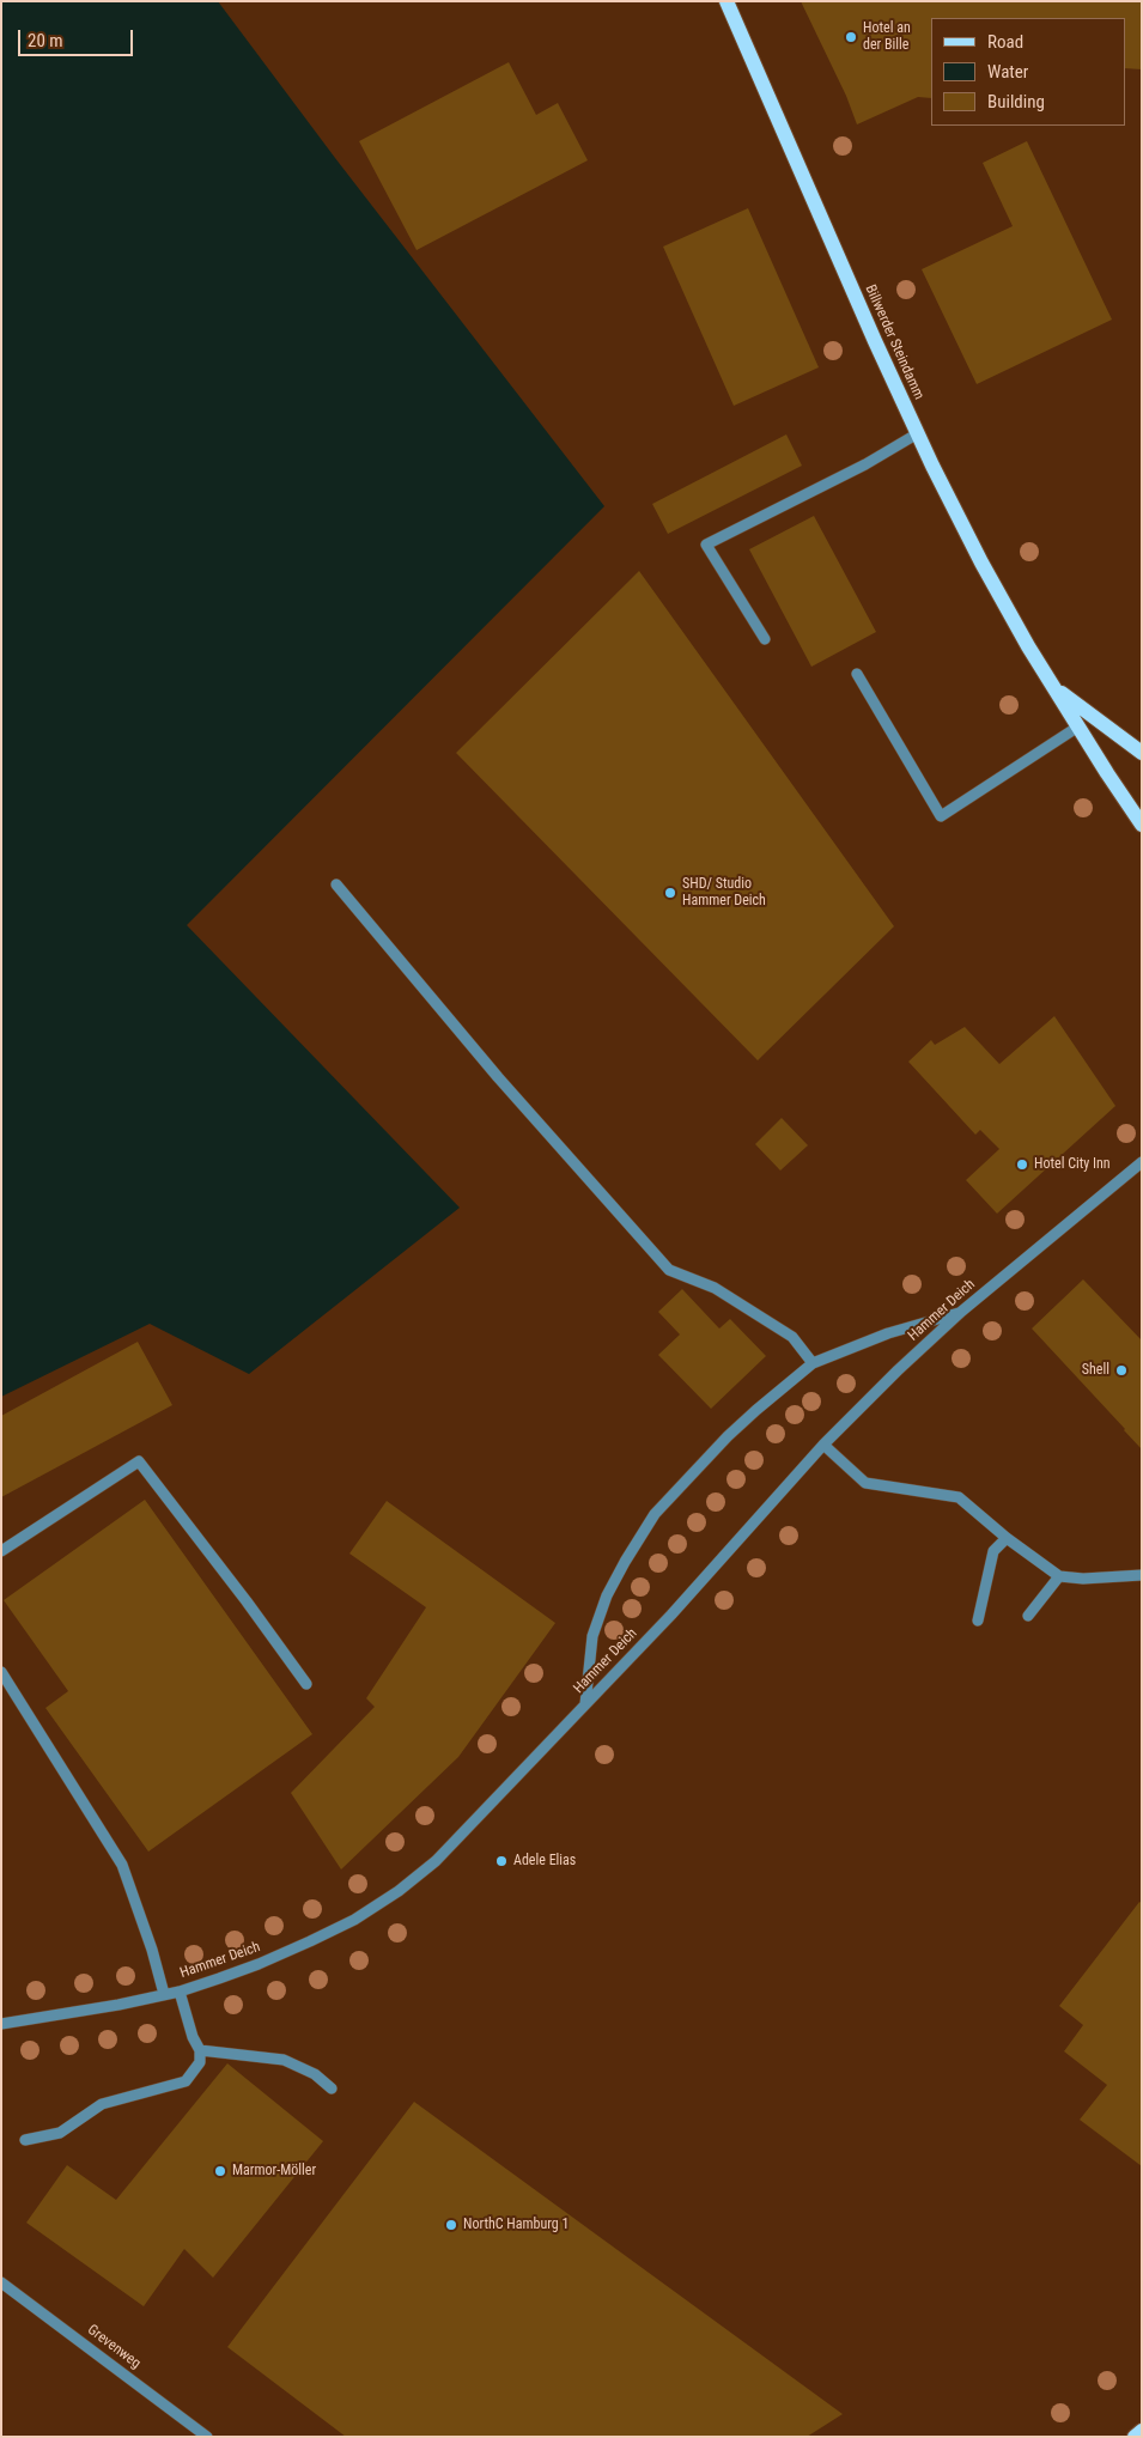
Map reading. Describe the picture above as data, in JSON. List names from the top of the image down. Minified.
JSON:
{"streets":{"main road":["Billwerder Steindamm"],"street":["Hammer Deich","Grevenweg"]},"places":["Hotel an der Bille","SHD/ Studio Hammer Deich","Hotel City Inn","Shell","Adele Elias","Marmor-Möller","NorthC Hamburg 1"],"legend":["Road","Water","Building"],"scale_bar":"20 m"}
